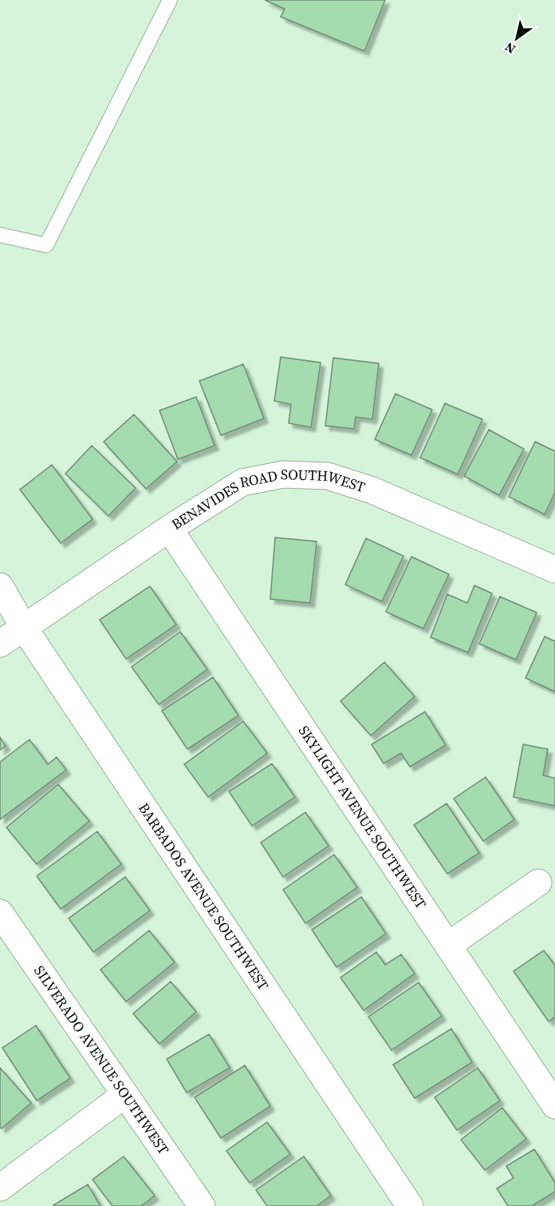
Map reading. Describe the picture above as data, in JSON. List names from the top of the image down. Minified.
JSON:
{"streets":{"street":["BENAVIDES ROAD SOUTHWEST","SKYLIGHT AVENUE SOUTHWEST","BARBADOS AVENUE SOUTHWEST","SILVERADO AVENUE SOUTHWEST"]},"crossings":[["BENAVIDES ROAD SOUTHWEST","SKYLIGHT AVENUE SOUTHWEST"],["BENAVIDES ROAD SOUTHWEST","BARBADOS AVENUE SOUTHWEST"]],"north":"bottom left"}
